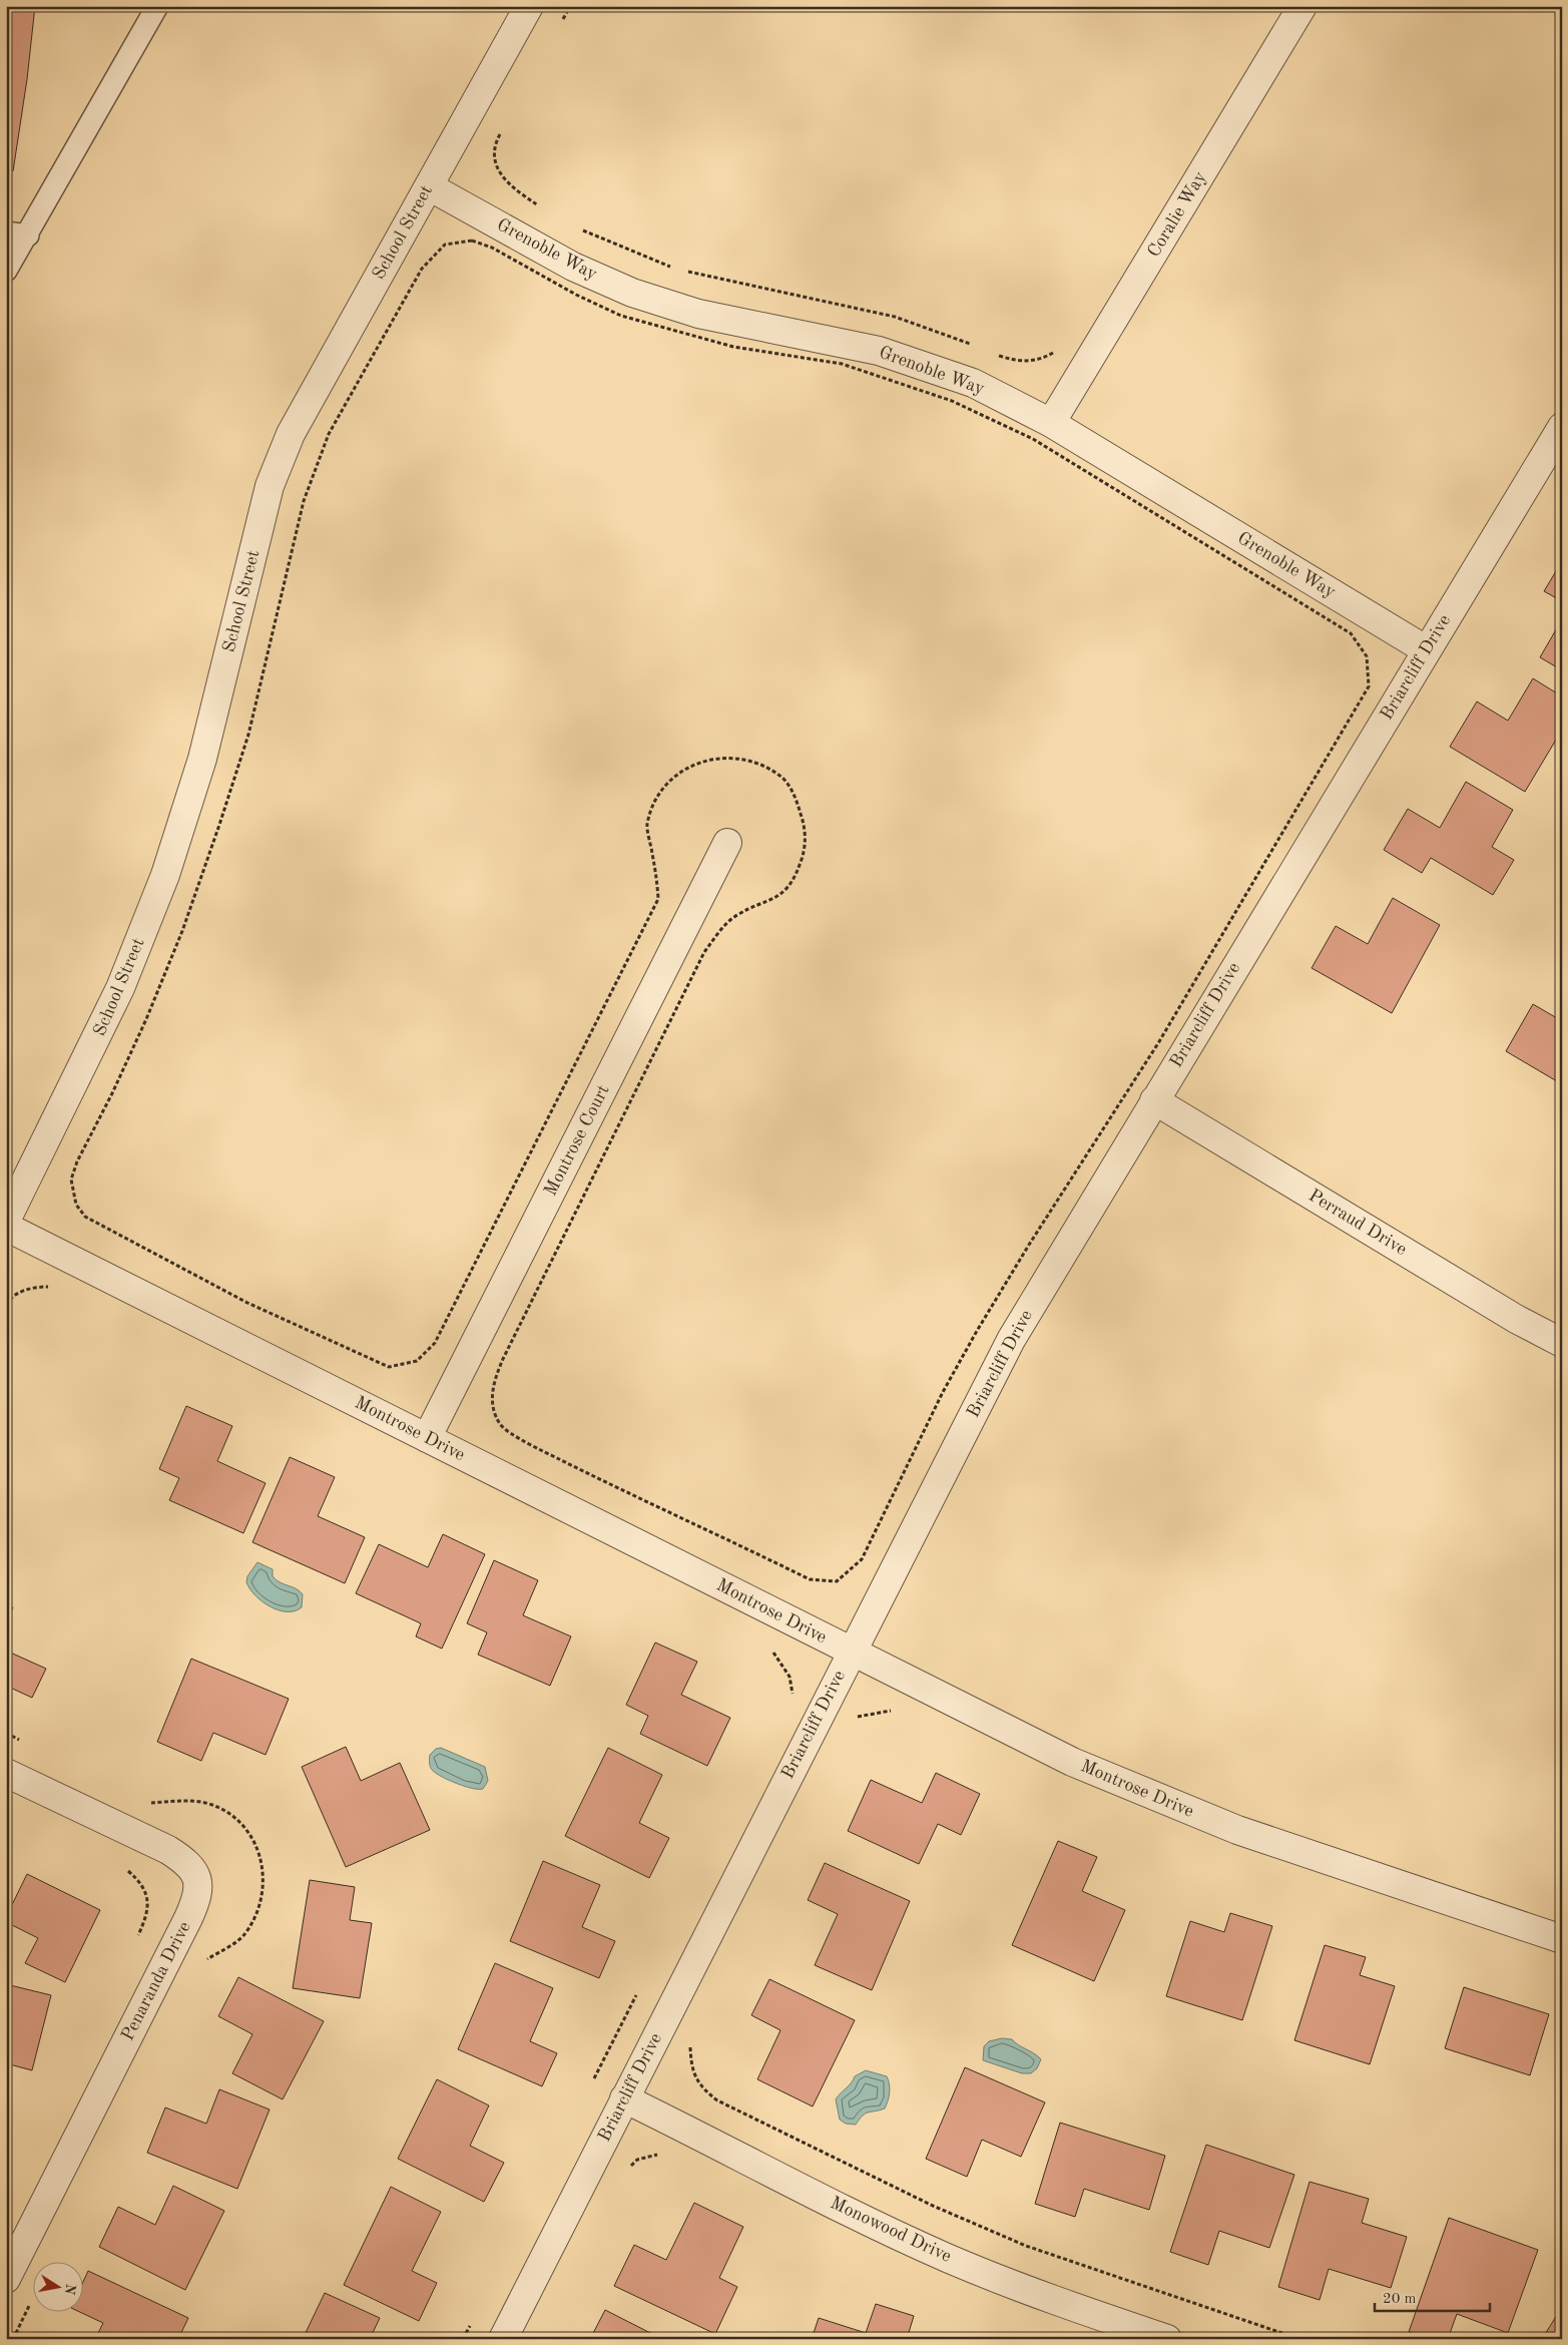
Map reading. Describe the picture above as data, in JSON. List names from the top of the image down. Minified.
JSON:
{"streets":{"street":["Coralie Way","School Street","Grenoble Way","Briarcliff Drive","Montrose Court","Perraud Drive","Montrose Drive","Penaranda Drive","Monowood Drive"]},"crossings":[["Coralie Way","Grenoble Way"],["School Street","Grenoble Way"],["Grenoble Way","Briarcliff Drive"],["Briarcliff Drive","Perraud Drive"],["Briarcliff Drive","Montrose Drive"],["Briarcliff Drive","Monowood Drive"],["Montrose Court","Montrose Drive"]],"scale_bar":"20 m","north":"right"}
